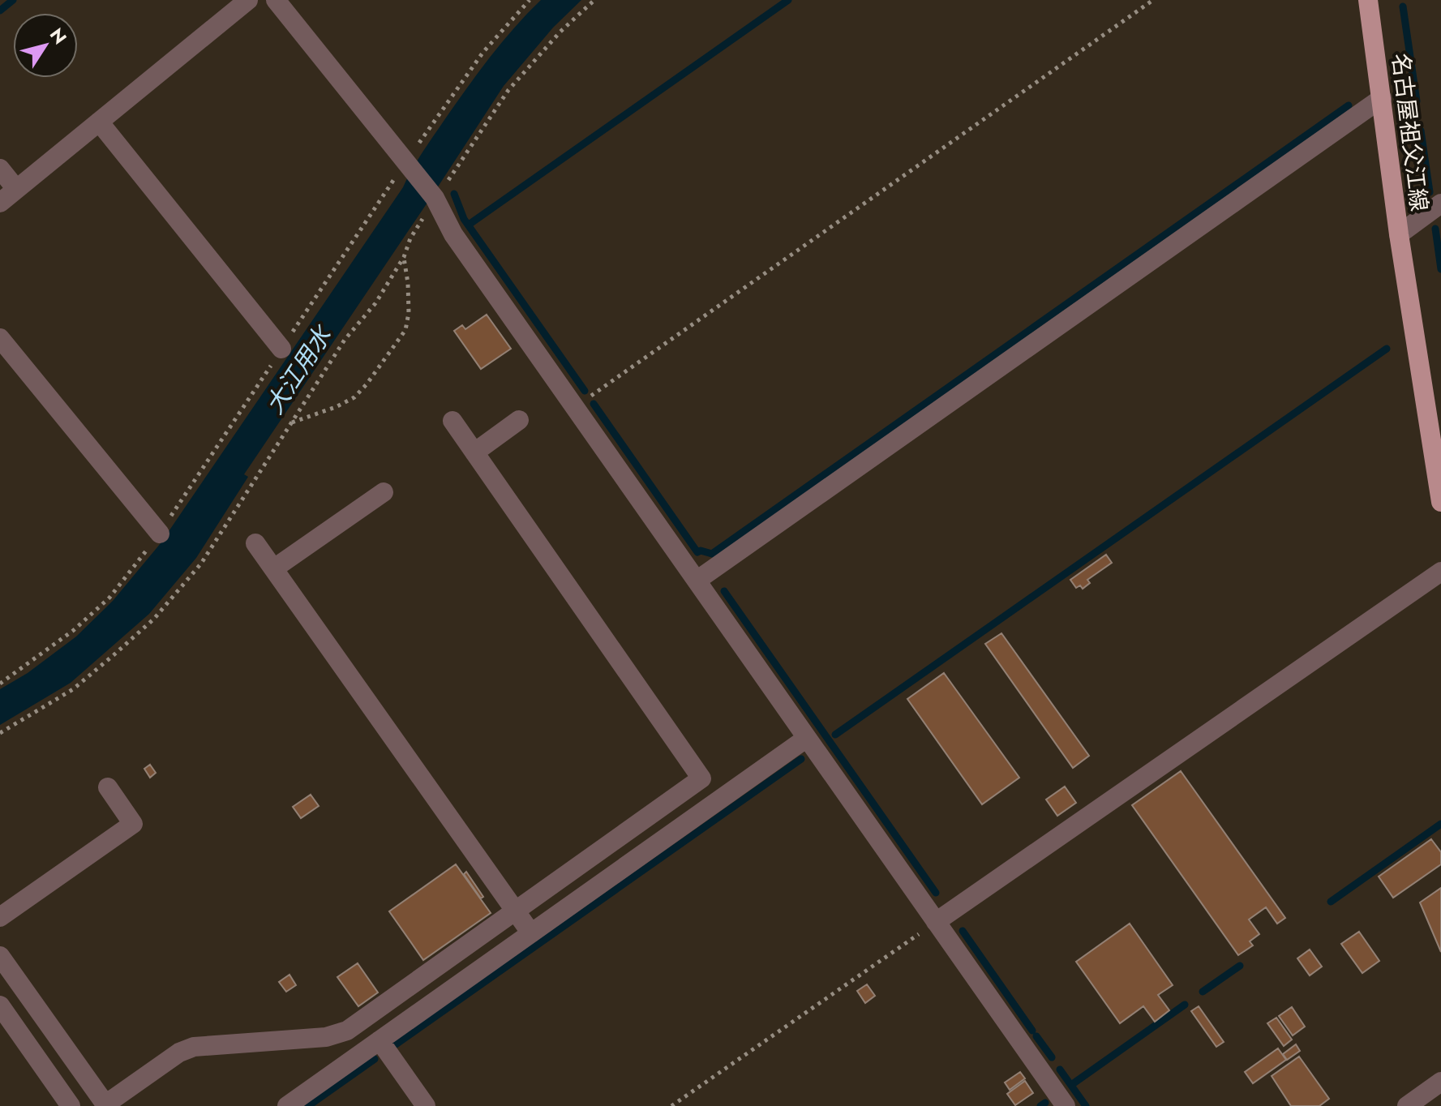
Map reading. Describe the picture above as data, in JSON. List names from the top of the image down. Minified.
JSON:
{"streets":{"main road":["名古屋祖父江線"]},"water":["大江用水"],"north":"top right"}
